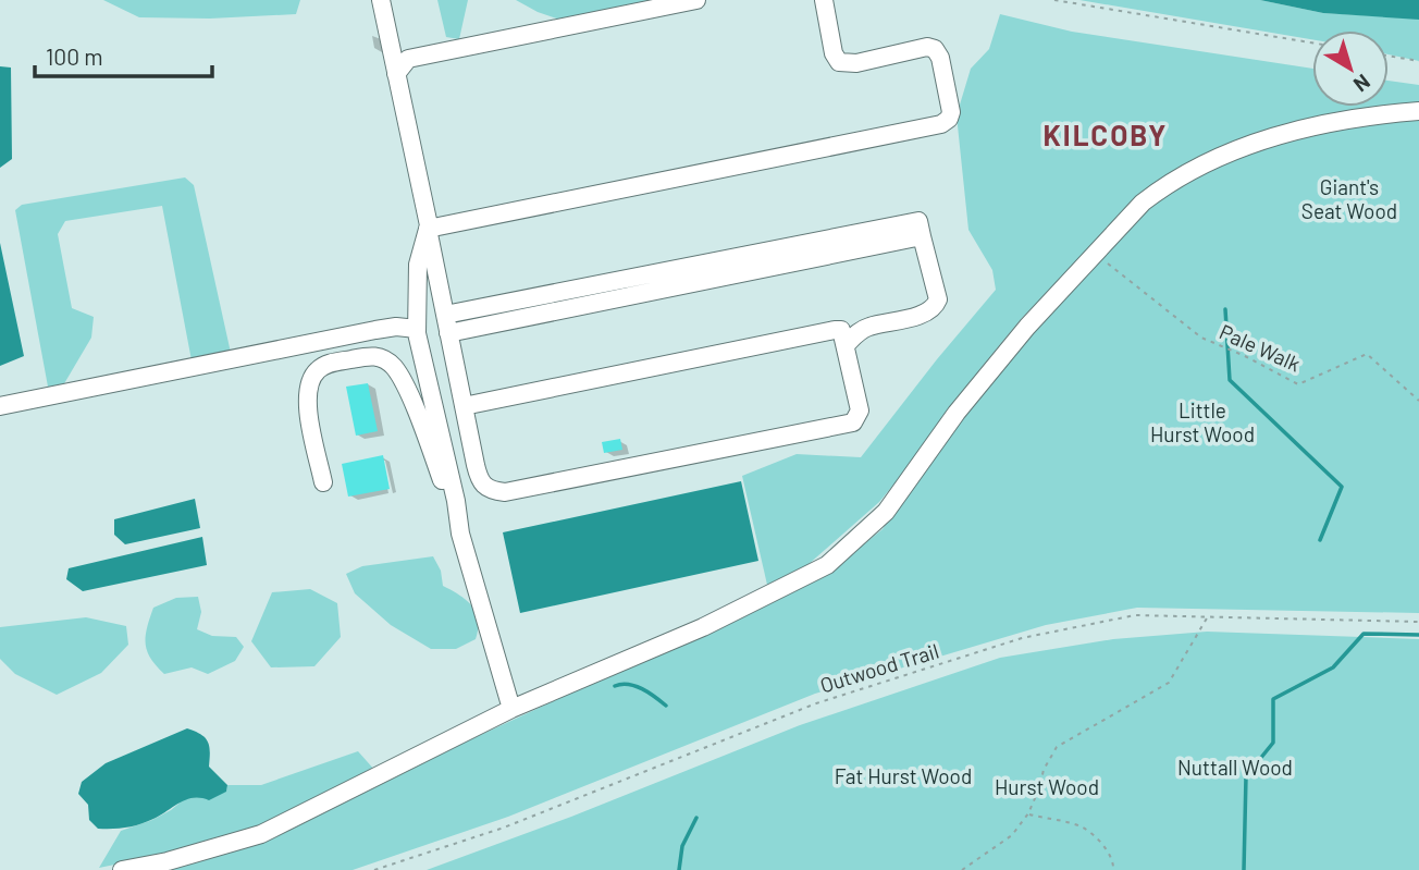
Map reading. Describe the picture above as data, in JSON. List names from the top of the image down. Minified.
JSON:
{"streets":{"path":["Pale Walk","Outwood Trail"]},"districts":["KILCOBY"],"parks":["Giant's Seat Wood","Little Hurst Wood","Nuttall Wood","Fat Hurst Wood","Hurst Wood"],"scale_bar":"100 m","north":"bottom right"}
